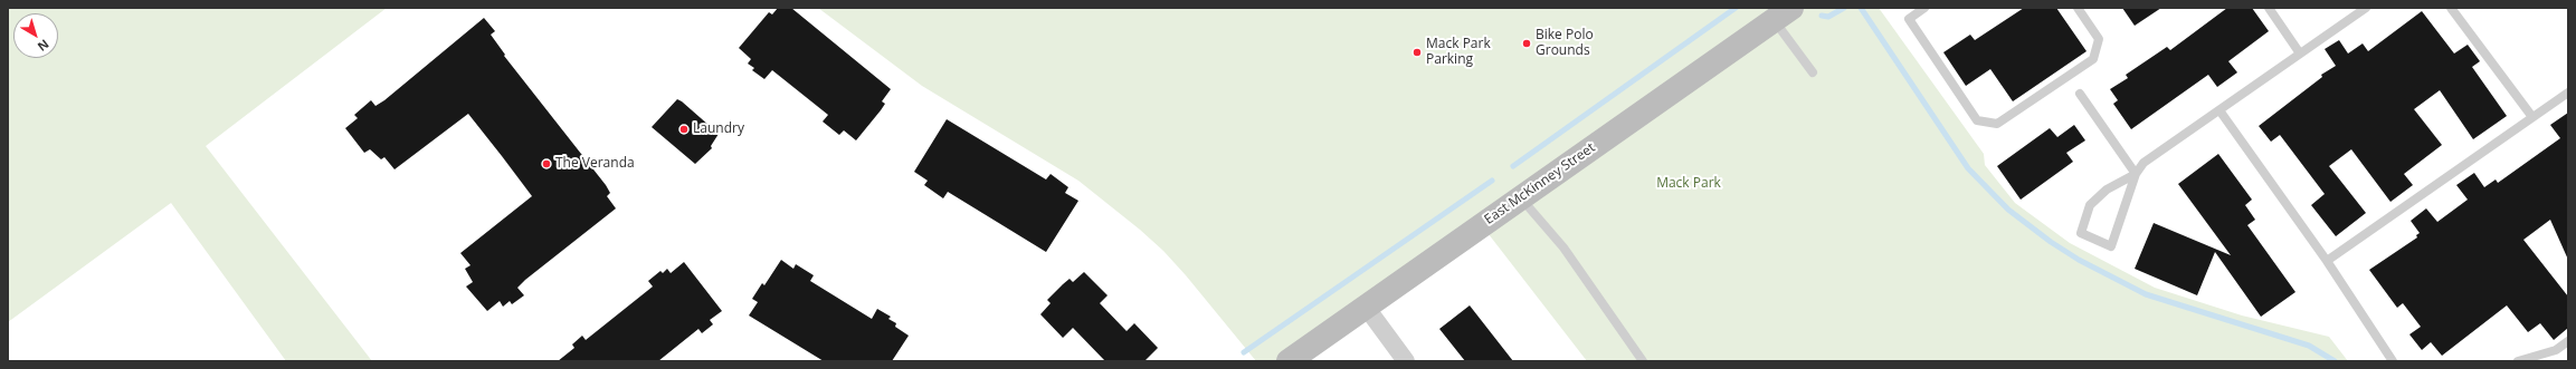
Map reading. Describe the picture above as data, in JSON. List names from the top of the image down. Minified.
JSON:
{"streets":{"main road":["East McKinney Street"]},"parks":["Mack Park"],"places":["Bike Polo Grounds","Mack Park Parking","Laundry","The Veranda"],"north":"bottom right"}
